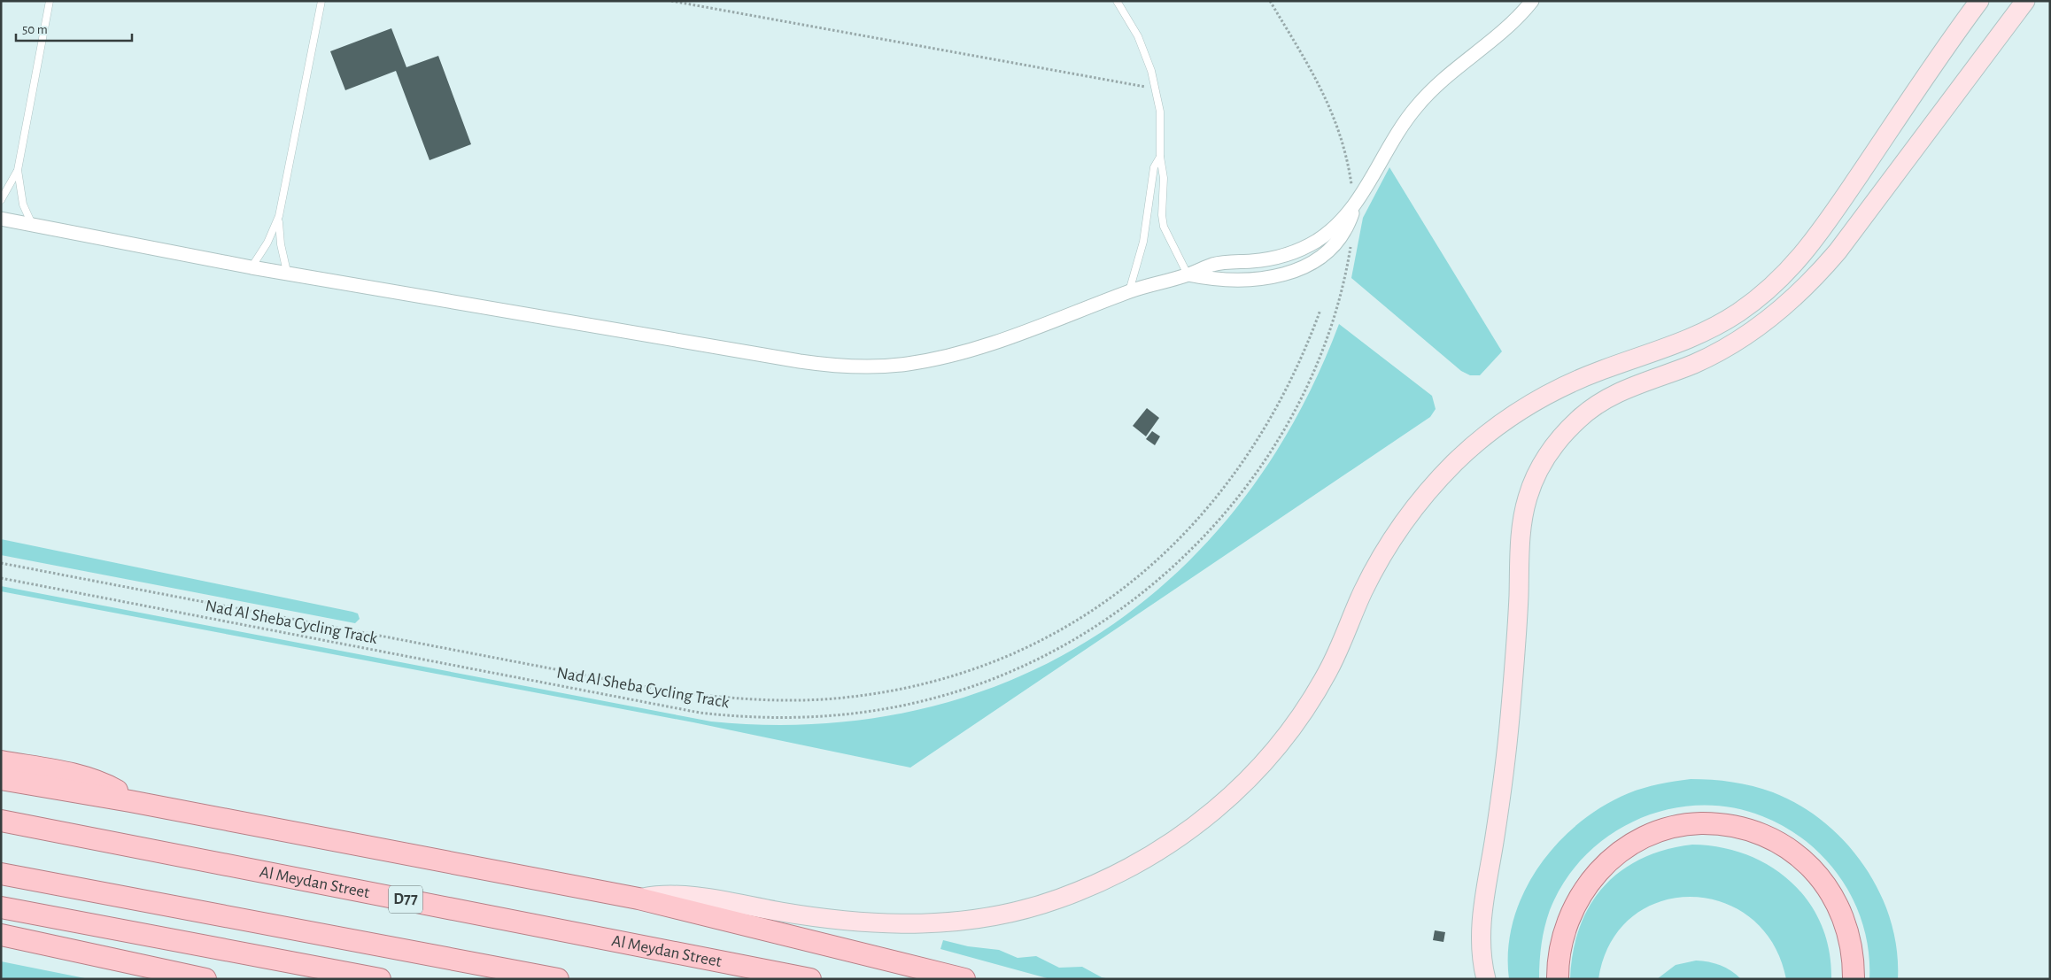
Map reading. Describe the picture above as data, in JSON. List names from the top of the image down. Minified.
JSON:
{"streets":{"main road":["Al Meydan Street","D77"],"path":["Nad Al Sheba Cycling Track"]},"scale_bar":"50 m"}
